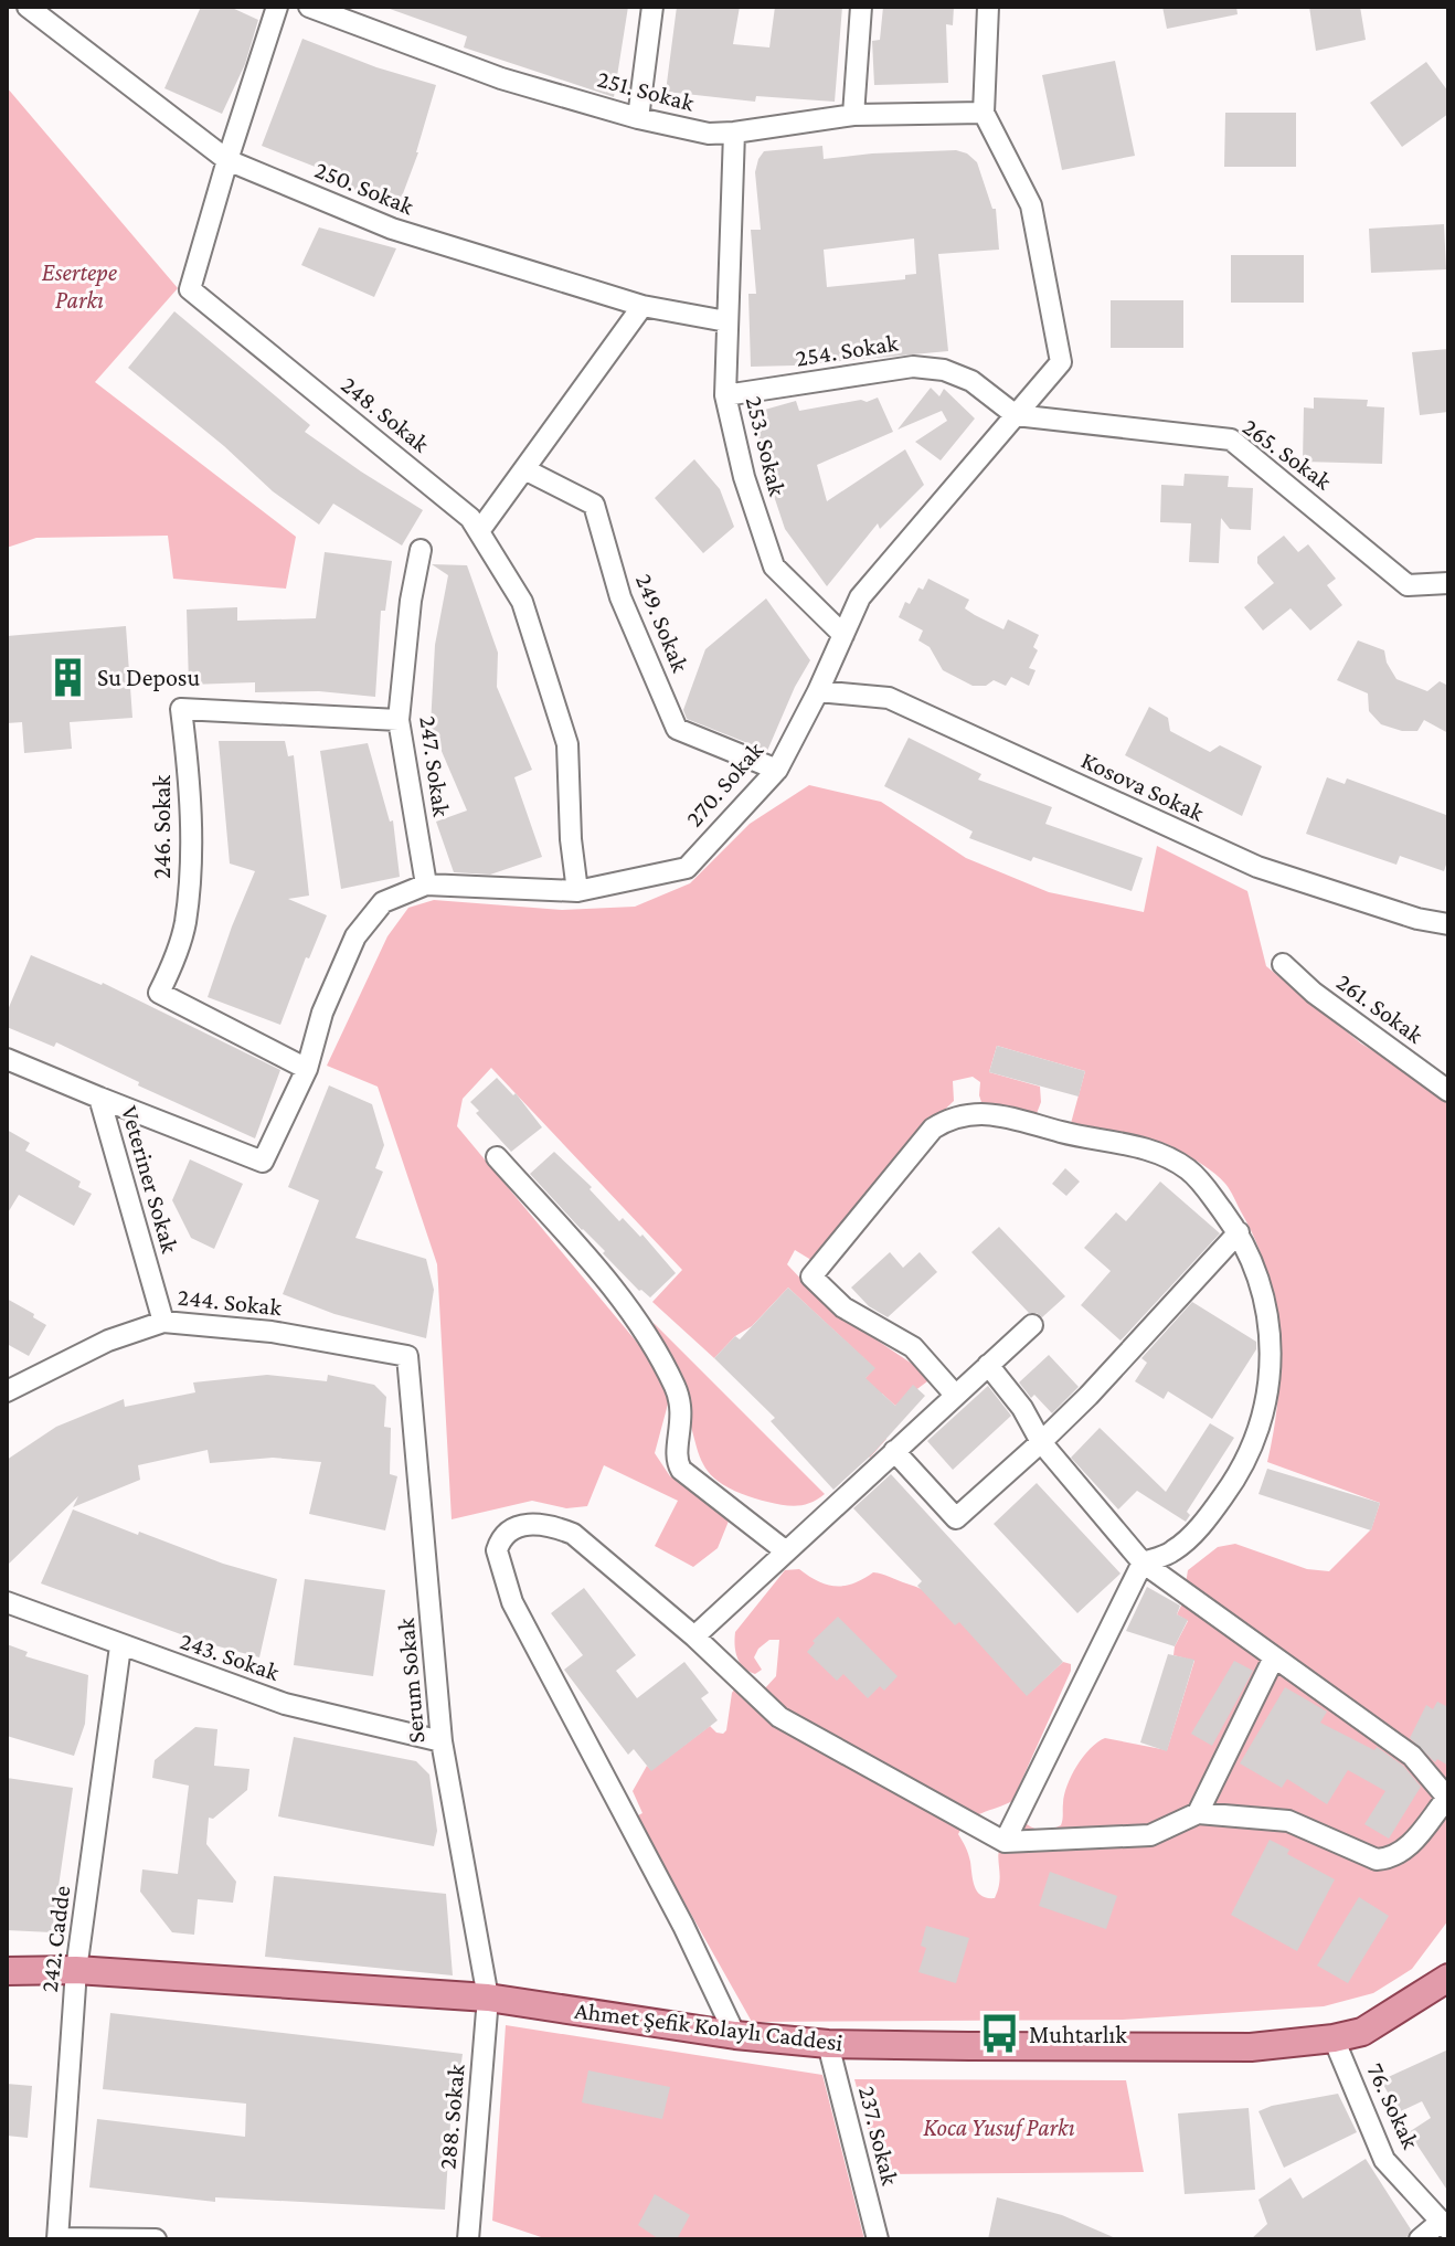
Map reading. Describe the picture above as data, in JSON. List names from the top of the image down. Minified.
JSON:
{"streets":{"main road":["Ahmet Şefik Kolaylı Caddesi"],"street":["251. Sokak","250. Sokak","254. Sokak","248. Sokak","253. Sokak","265. Sokak","249. Sokak","247. Sokak","270. Sokak","Kosova Sokak","246. Sokak","261. Sokak","Veteriner Sokak","244. Sokak","243. Sokak","Serum Sokak","242. Cadde","76. Sokak","288. Sokak","237. Sokak"]},"crossings":[["251. Sokak","253. Sokak"],["251. Sokak","270. Sokak"],["250. Sokak","248. Sokak"],["250. Sokak","253. Sokak"],["254. Sokak","253. Sokak"],["254. Sokak","265. Sokak"],["254. Sokak","270. Sokak"],["248. Sokak","270. Sokak"],["253. Sokak","270. Sokak"],["265. Sokak","270. Sokak"],["249. Sokak","270. Sokak"],["247. Sokak","270. Sokak"],["247. Sokak","246. Sokak"],["270. Sokak","Kosova Sokak"],["270. Sokak","246. Sokak"],["270. Sokak","Veteriner Sokak"],["Veteriner Sokak","244. Sokak"],["244. Sokak","Serum Sokak"],["243. Sokak","Serum Sokak"],["243. Sokak","242. Cadde"],["Serum Sokak","Ahmet Şefik Kolaylı Caddesi"],["Serum Sokak","288. Sokak"],["242. Cadde","Ahmet Şefik Kolaylı Caddesi"],["Ahmet Şefik Kolaylı Caddesi","76. Sokak"],["Ahmet Şefik Kolaylı Caddesi","288. Sokak"],["Ahmet Şefik Kolaylı Caddesi","237. Sokak"]],"parks":["Esertepe Parkı","Koca Yusuf Parkı"],"places":{"building":["Su Deposu"],"bus stop":["Muhtarlık"]}}
